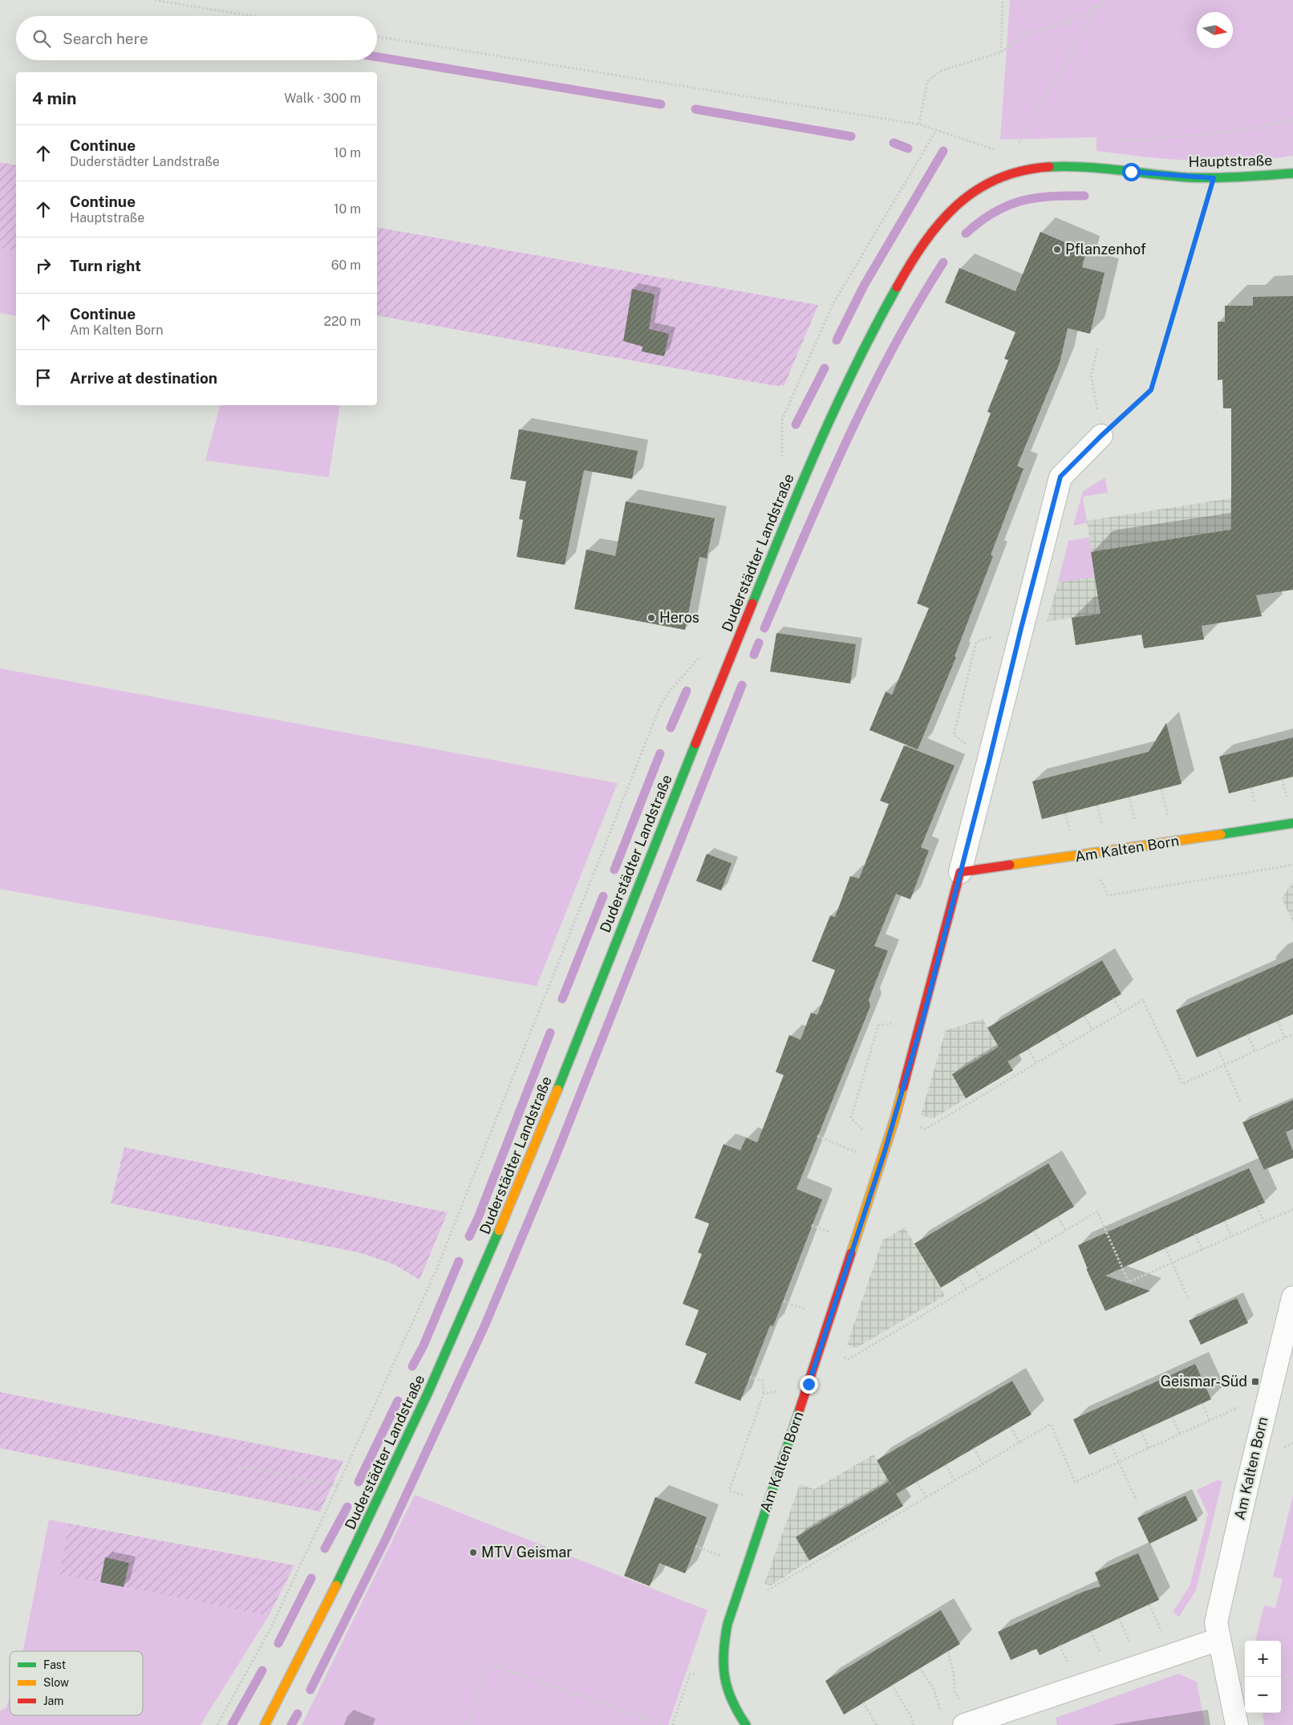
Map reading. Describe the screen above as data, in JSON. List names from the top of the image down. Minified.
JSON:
{"streets":{"main road":["Hauptstraße","Duderstädter Landstraße","Am Kalten Born"]},"crossings":[["Hauptstraße","Duderstädter Landstraße"]],"places":{"other":["Pflanzenhof","Heros","MTV Geismar"],"transit":["Geismar-Süd"]},"legend":["Fast","Slow","Jam"],"north":"right","page":{"search":"Search here","heading":["4 min","Walk · 300 m"],"list":[["Continue","Duderstädter Landstraße","10 m"],["Continue","Hauptstraße","10 m"],["Turn right","60 m"],["Continue","Am Kalten Born","220 m"],"Arrive at destination"],"map_buttons":["+","−"]}}
